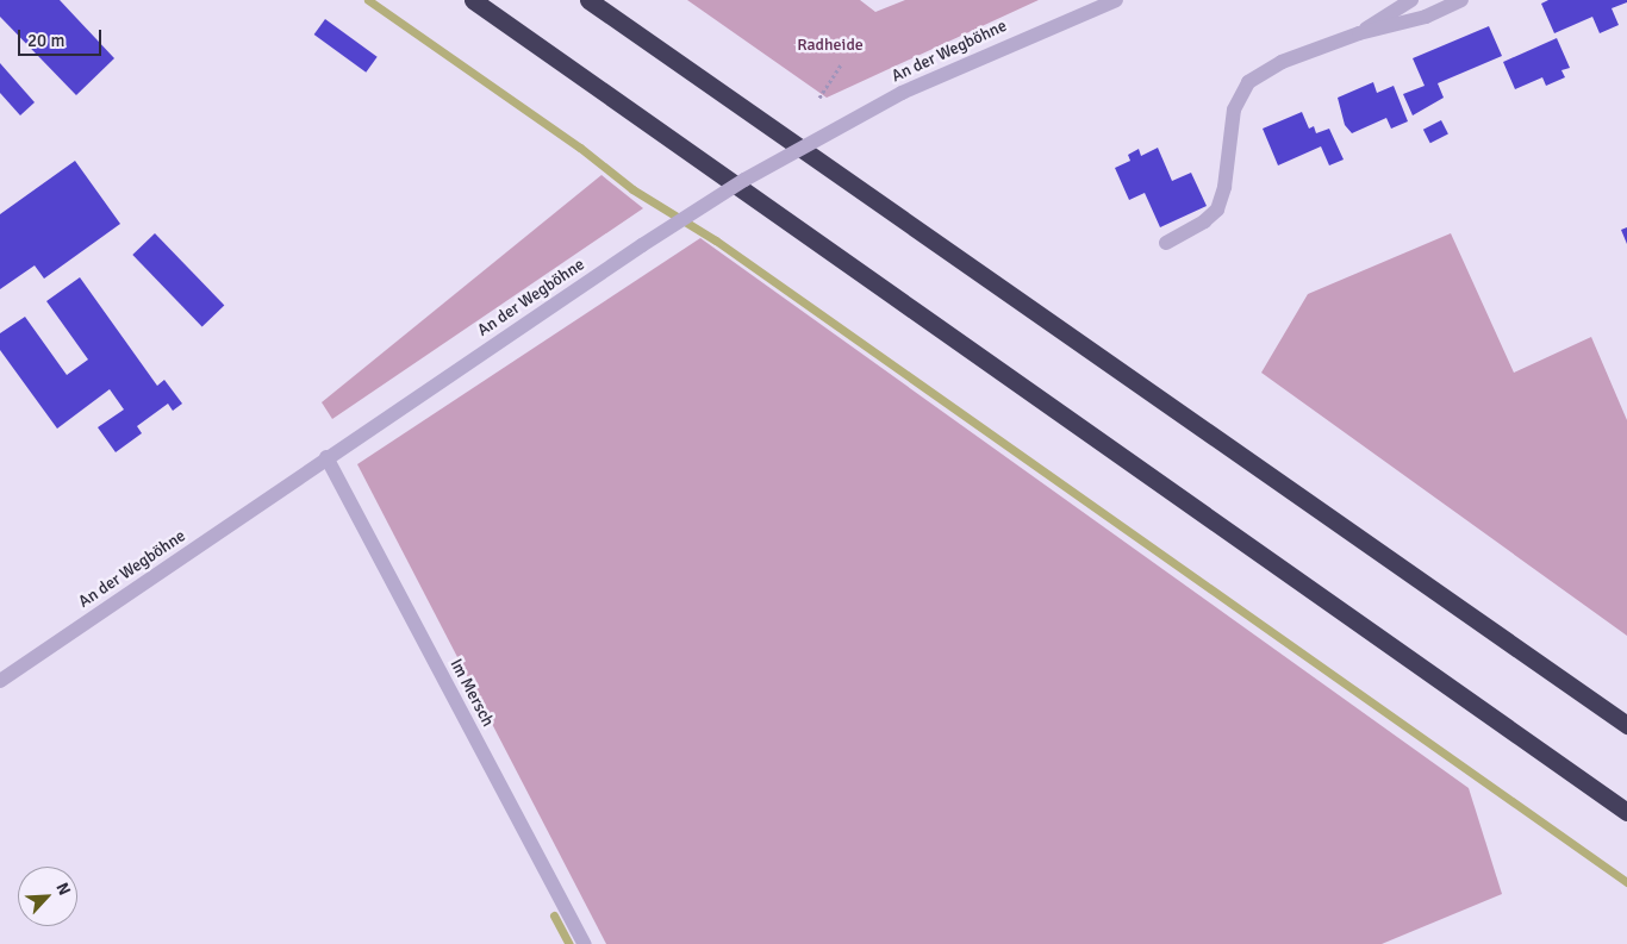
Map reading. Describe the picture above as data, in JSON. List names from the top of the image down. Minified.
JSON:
{"streets":{"street":["An der Wegböhne","Im Mersch"]},"crossings":[["An der Wegböhne","Im Mersch"]],"parks":["Radheide"],"scale_bar":"20 m","north":"top right"}
